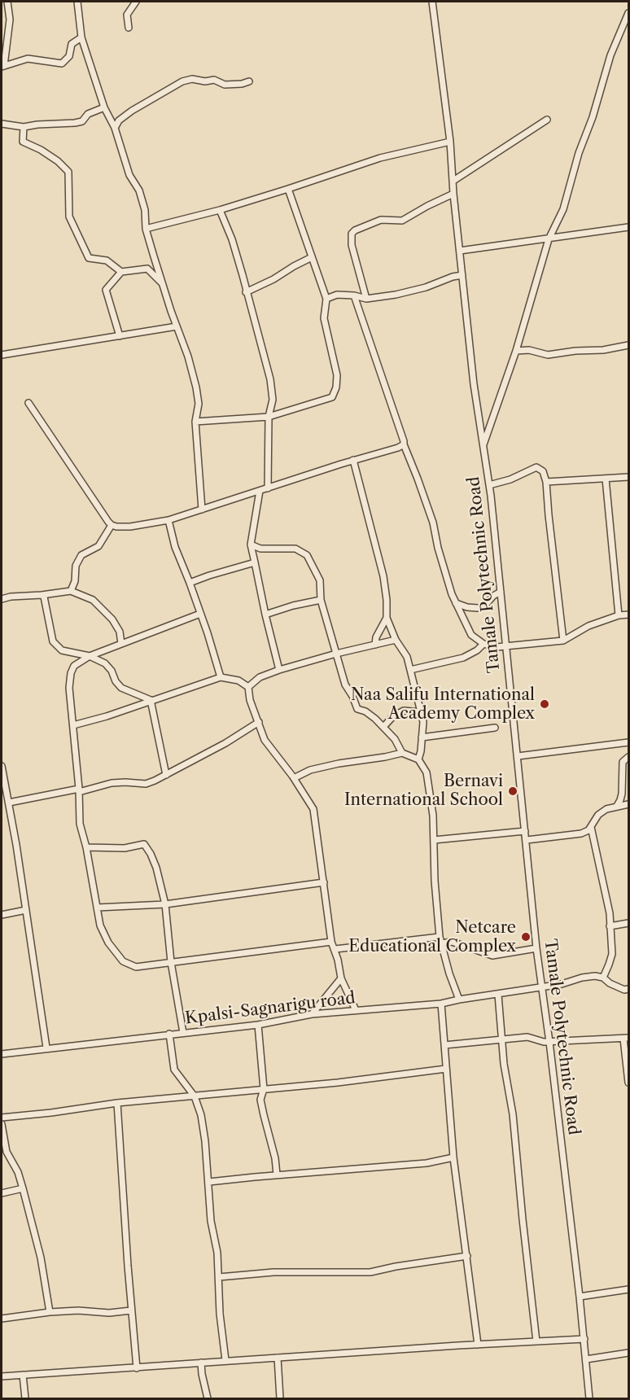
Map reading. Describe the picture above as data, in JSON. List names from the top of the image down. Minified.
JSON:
{"streets":{"street":["Tamale Polytechnic Road","Kpalsi-Sagnarigu road"]},"crossings":[["Tamale Polytechnic Road","Kpalsi-Sagnarigu road"]],"places":["Naa Salifu International Academy Complex","Bernavi International School","Netcare Educational Complex"]}
